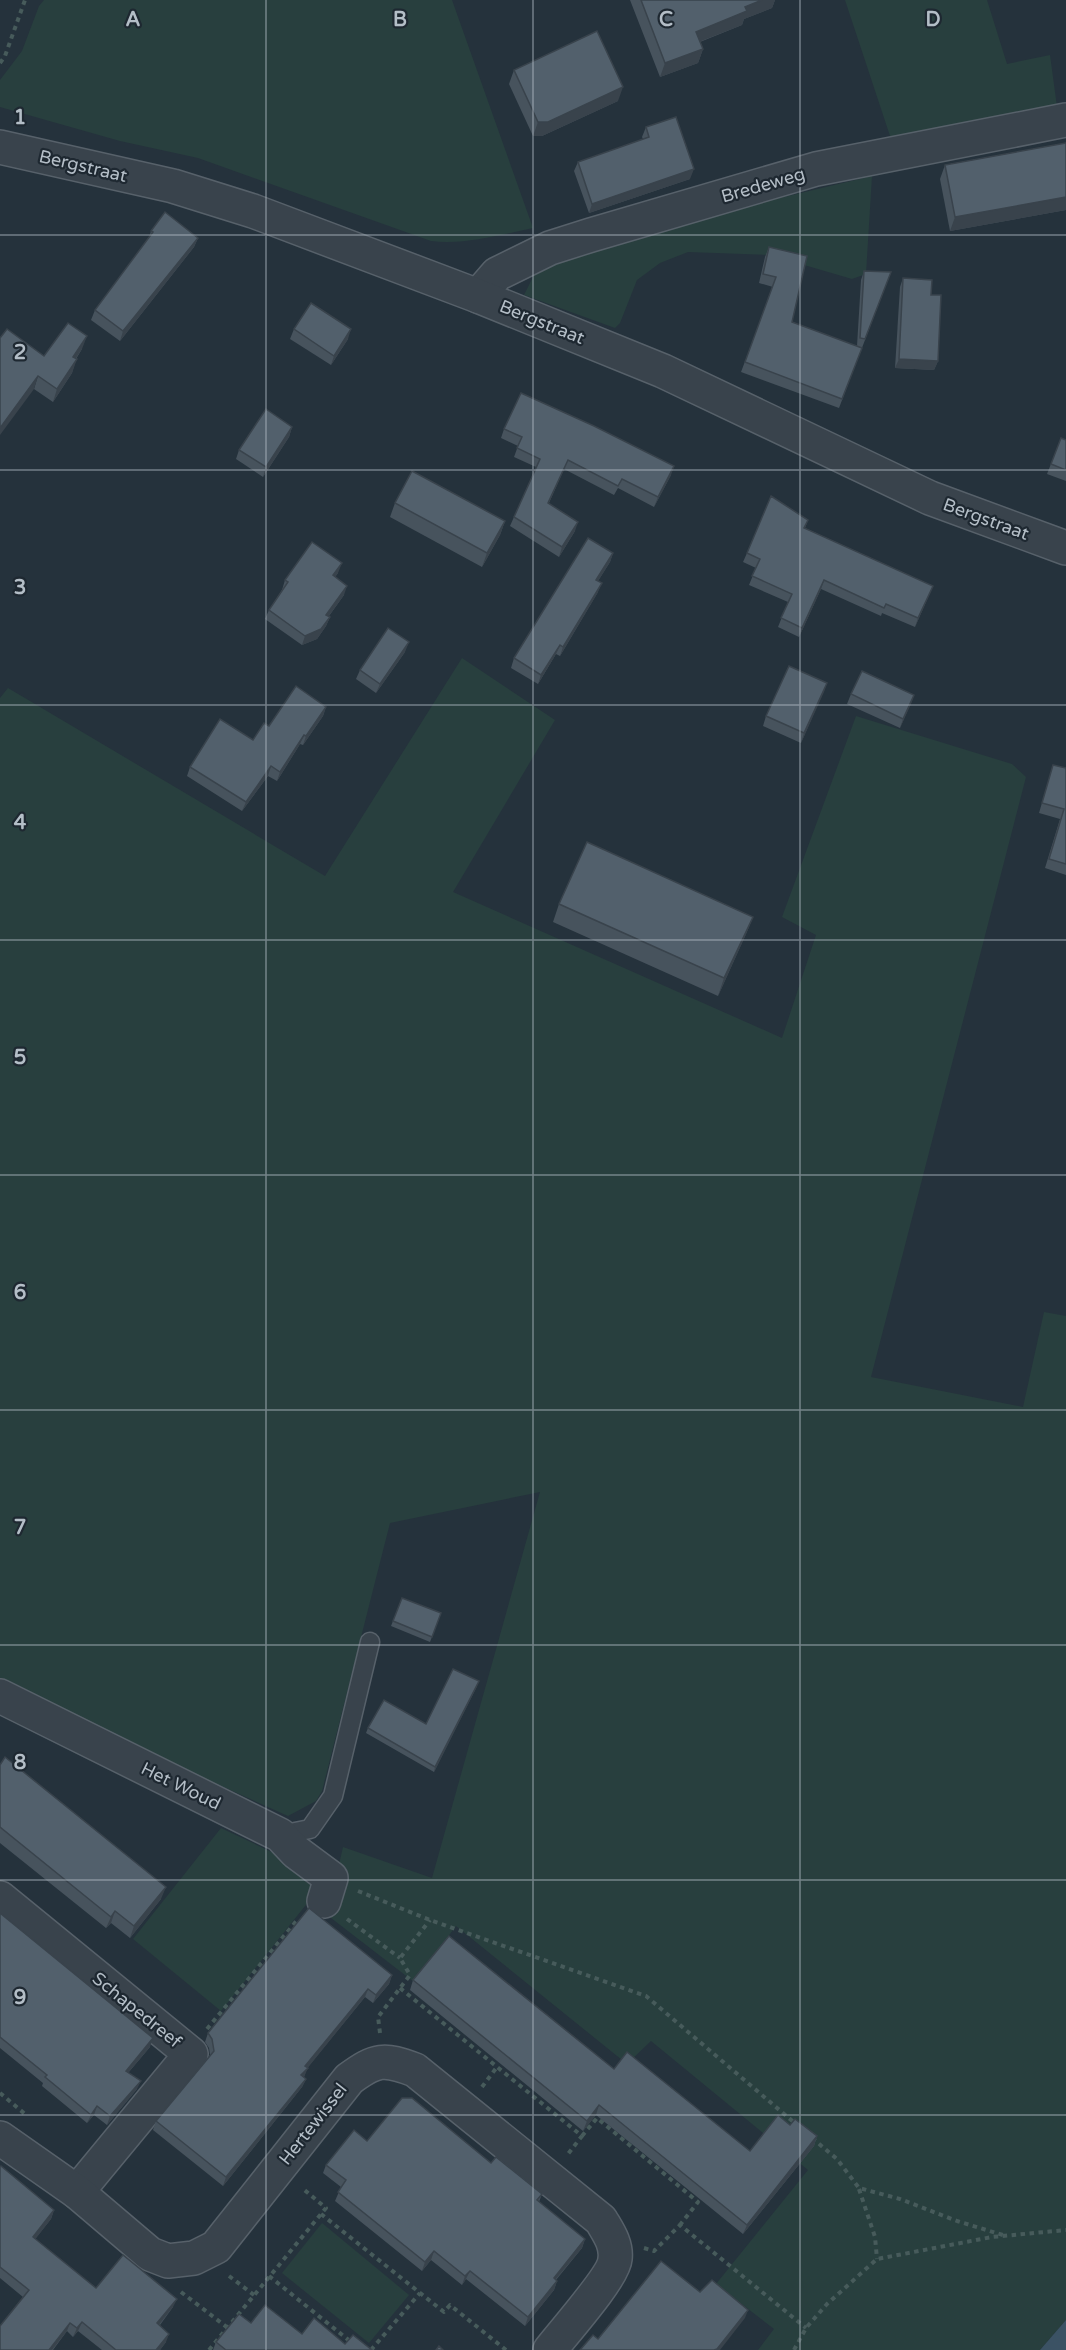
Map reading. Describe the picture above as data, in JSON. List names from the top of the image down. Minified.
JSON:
{"streets":{"street":["Bergstraat","Bredeweg","Het Woud","Schapedreef","Hertewissel"]},"crossings":[["Bergstraat","Bredeweg"]],"grid":{"columns":["A","B","C","D"],"rows":["1","2","3","4","5","6","7","8","9"]}}
